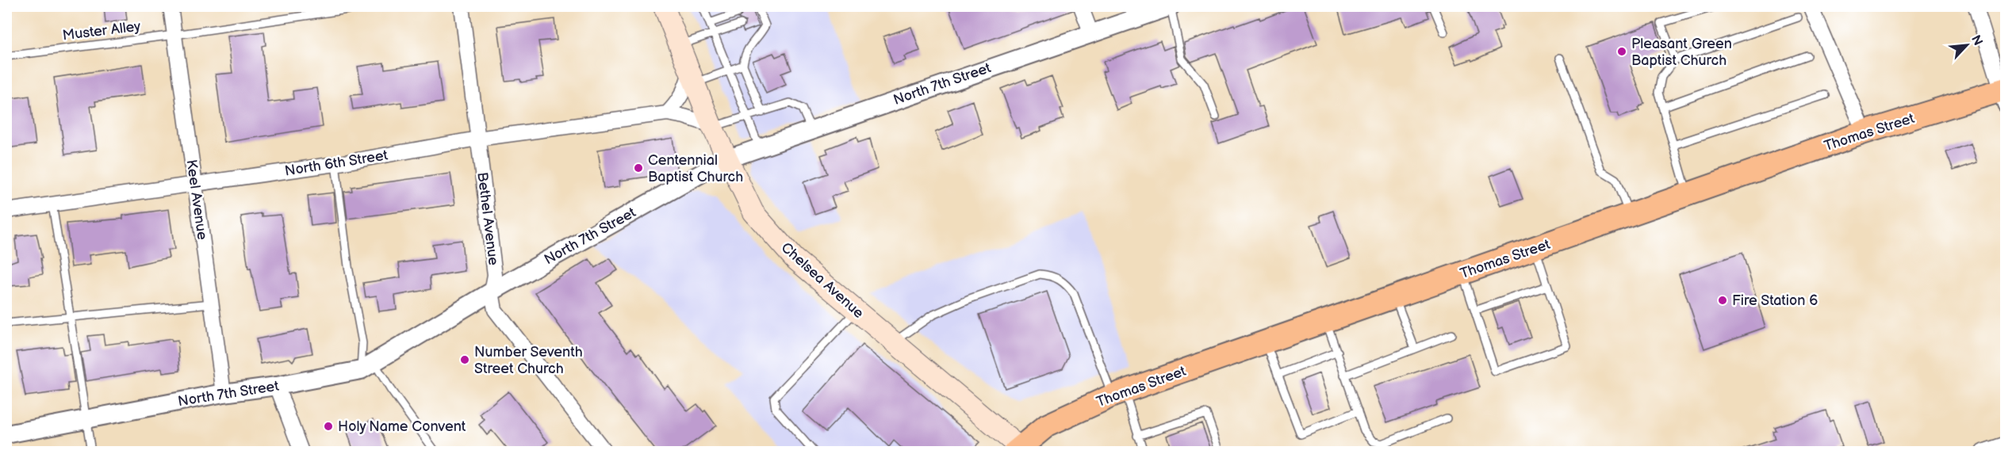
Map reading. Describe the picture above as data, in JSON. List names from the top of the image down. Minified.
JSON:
{"streets":{"main road":["Thomas Street","Chelsea Avenue"],"street":["North 7th Street","North 6th Street","Keel Avenue","Bethel Avenue"],"lane":["Muster Alley"]},"crossings":[["Muster Alley","Keel Avenue"],["North 7th Street","Keel Avenue"],["North 7th Street","Bethel Avenue"],["North 7th Street","Chelsea Avenue"],["Thomas Street","Chelsea Avenue"],["North 6th Street","Keel Avenue"],["North 6th Street","Bethel Avenue"],["North 6th Street","Chelsea Avenue"]],"places":["Pleasant Green Baptist Church","Centennial Baptist Church","Fire Station 6","Number Seventh Street Church","Holy Name Convent"],"north":"top right"}
